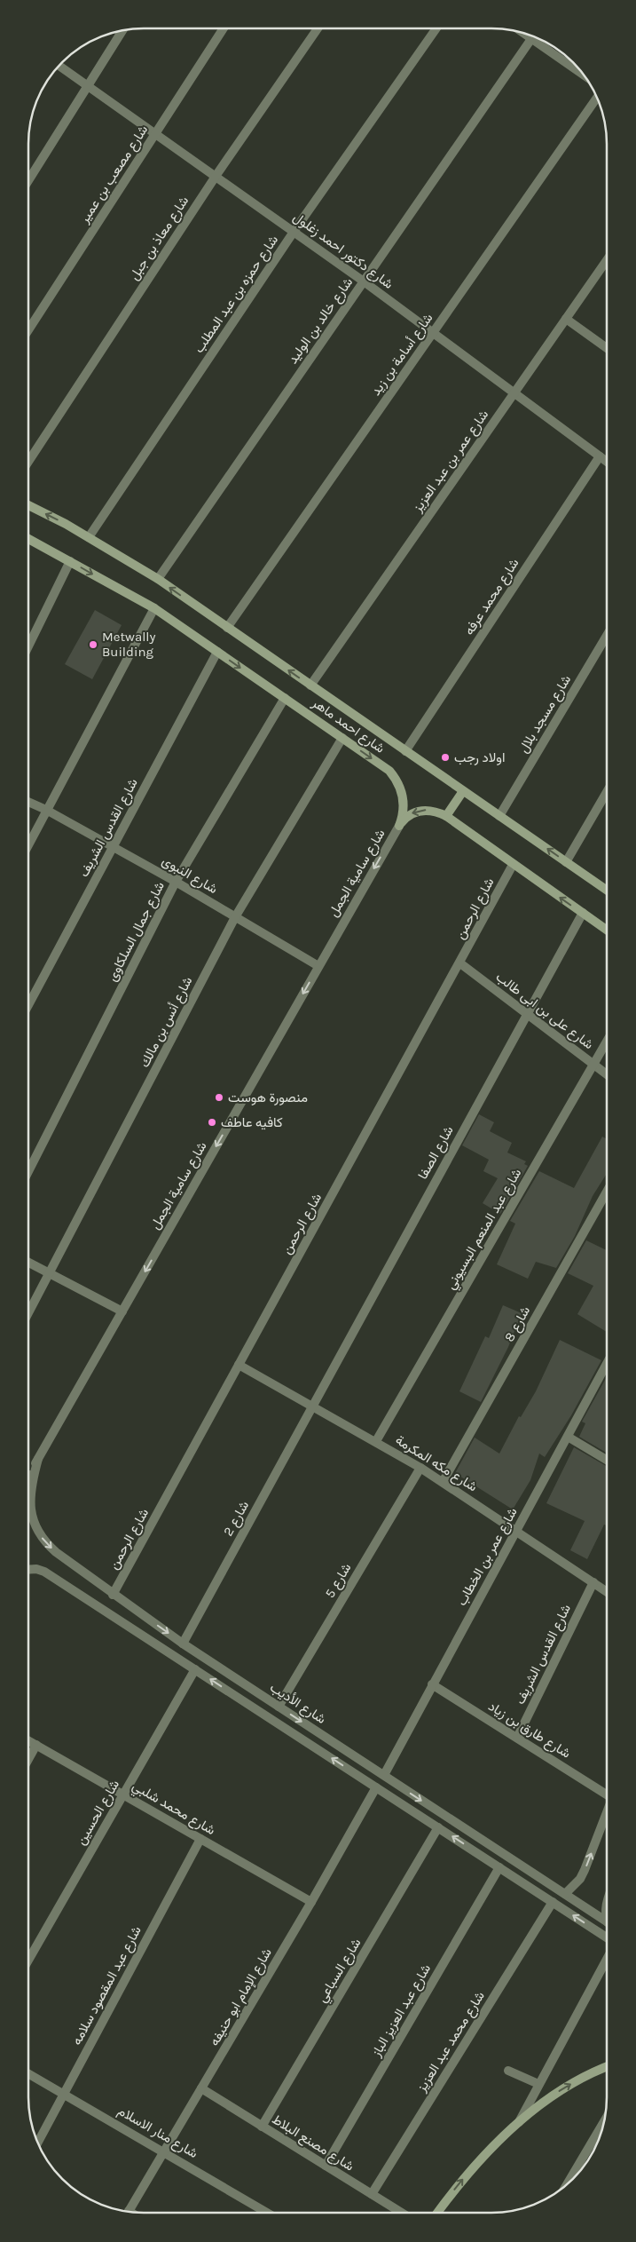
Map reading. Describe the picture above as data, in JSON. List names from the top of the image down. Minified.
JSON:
{"streets":{"main road":["شارع احمد ماهر"],"street":["شارع مصعب بن عمير","شارع معاذ بن جبل","شارع دكتور احمد زغلول","شارع حمزه بن عبد المطلب","شارع خالد بن الوليد","شارع أسامة بن زيد","شارع عمر بن عبد العزيز","شارع محمد عرفه","شارع مسجد بلال","شارع القدس الشريف","شارع سامية الجمل","شارع النبوى","شارع الرحمن","شارع جمال السلكاوى","شارع على بن ابى طالب","شارع أنس بن مالك","شارع الصفا","شارع عبد المنعم البسيوني","شارع 8","شارع مكه المكرمة","شارع 2","شارع عمر بن الخطاب","شارع 5","شارع الأديب","شارع طارق بن زياد","شارع محمد شلبي","شارع الحسين","شارع السباعي","شارع عبد المقصود سلامه","شارع الإمام ابو حنيفه","شارع عبد العزيز الباز","شارع محمد عبد العزيز","شارع منار الاسلام","شارع مصنع البلاط"]},"crossings":[["شارع مصعب بن عمير","شارع دكتور احمد زغلول"],["شارع معاذ بن جبل","شارع دكتور احمد زغلول"],["شارع دكتور احمد زغلول","شارع حمزه بن عبد المطلب"],["شارع دكتور احمد زغلول","شارع خالد بن الوليد"],["شارع دكتور احمد زغلول","شارع أسامة بن زيد"],["شارع دكتور احمد زغلول","شارع عمر بن عبد العزيز"],["شارع دكتور احمد زغلول","شارع محمد عرفه"],["شارع حمزه بن عبد المطلب","شارع احمد ماهر"],["شارع خالد بن الوليد","شارع احمد ماهر"],["شارع أسامة بن زيد","شارع احمد ماهر"],["شارع عمر بن عبد العزيز","شارع احمد ماهر"],["شارع محمد عرفه","شارع احمد ماهر"],["شارع مسجد بلال","شارع احمد ماهر"],["شارع احمد ماهر","شارع القدس الشريف"],["شارع احمد ماهر","شارع سامية الجمل"],["شارع احمد ماهر","شارع جمال السلكاوى"],["شارع احمد ماهر","شارع أنس بن مالك"],["شارع القدس الشريف","شارع النبوى"],["شارع القدس الشريف","شارع مكه المكرمة"],["شارع القدس الشريف","شارع طارق بن زياد"],["شارع سامية الجمل","شارع النبوى"],["شارع سامية الجمل","شارع الأديب"],["شارع النبوى","شارع جمال السلكاوى"],["شارع النبوى","شارع أنس بن مالك"],["شارع الرحمن","شارع على بن ابى طالب"],["شارع الرحمن","شارع مكه المكرمة"],["شارع الرحمن","شارع الأديب"],["شارع على بن ابى طالب","شارع الصفا"],["شارع على بن ابى طالب","شارع عبد المنعم البسيوني"],["شارع الصفا","شارع مكه المكرمة"],["شارع الصفا","شارع 2"],["شارع عبد المنعم البسيوني","شارع مكه المكرمة"],["شارع 8","شارع مكه المكرمة"],["شارع مكه المكرمة","شارع 2"],["شارع مكه المكرمة","شارع عمر بن الخطاب"],["شارع مكه المكرمة","شارع 5"],["شارع 2","شارع الأديب"],["شارع عمر بن الخطاب","شارع الأديب"],["شارع عمر بن الخطاب","شارع طارق بن زياد"],["شارع 5","شارع الأديب"],["شارع الأديب","شارع الحسين"],["شارع الأديب","شارع السباعي"],["شارع الأديب","شارع الإمام ابو حنيفه"],["شارع الأديب","شارع عبد العزيز الباز"],["شارع الأديب","شارع محمد عبد العزيز"],["شارع محمد شلبي","شارع الحسين"],["شارع محمد شلبي","شارع عبد المقصود سلامه"],["شارع محمد شلبي","شارع الإمام ابو حنيفه"],["شارع السباعي","شارع مصنع البلاط"],["شارع عبد المقصود سلامه","شارع منار الاسلام"],["شارع الإمام ابو حنيفه","شارع منار الاسلام"],["شارع الإمام ابو حنيفه","شارع مصنع البلاط"],["شارع عبد العزيز الباز","شارع مصنع البلاط"],["شارع محمد عبد العزيز","شارع مصنع البلاط"]],"one_way":["شارع سامية الجمل"],"places":["Metwally Building","اولاد رجب","منصورة هوست","كافيه عاطف"]}
